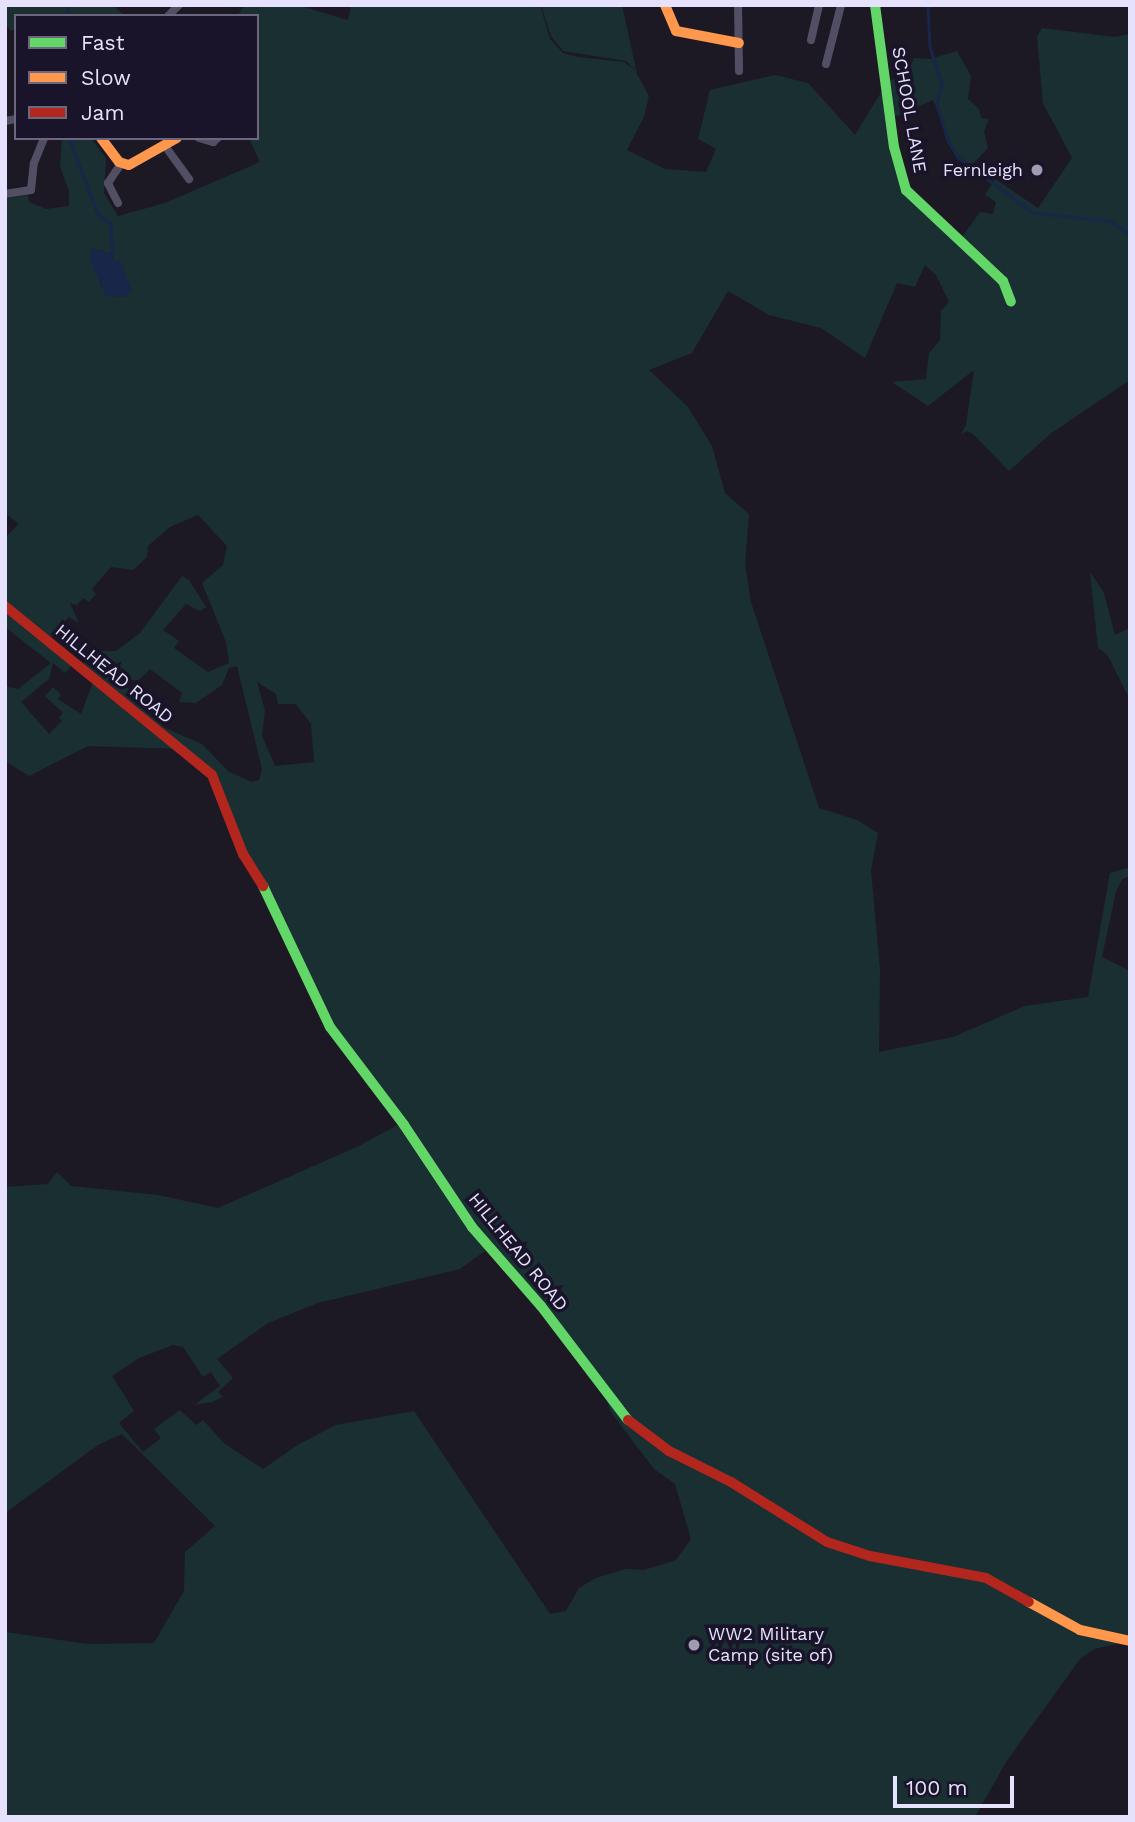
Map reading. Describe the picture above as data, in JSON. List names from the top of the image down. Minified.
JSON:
{"streets":{"street":["SCHOOL LANE","HILLHEAD ROAD"]},"places":["Fernleigh","WW2 Military Camp (site of)"],"legend":["Fast","Slow","Jam"],"scale_bar":"100 m"}
